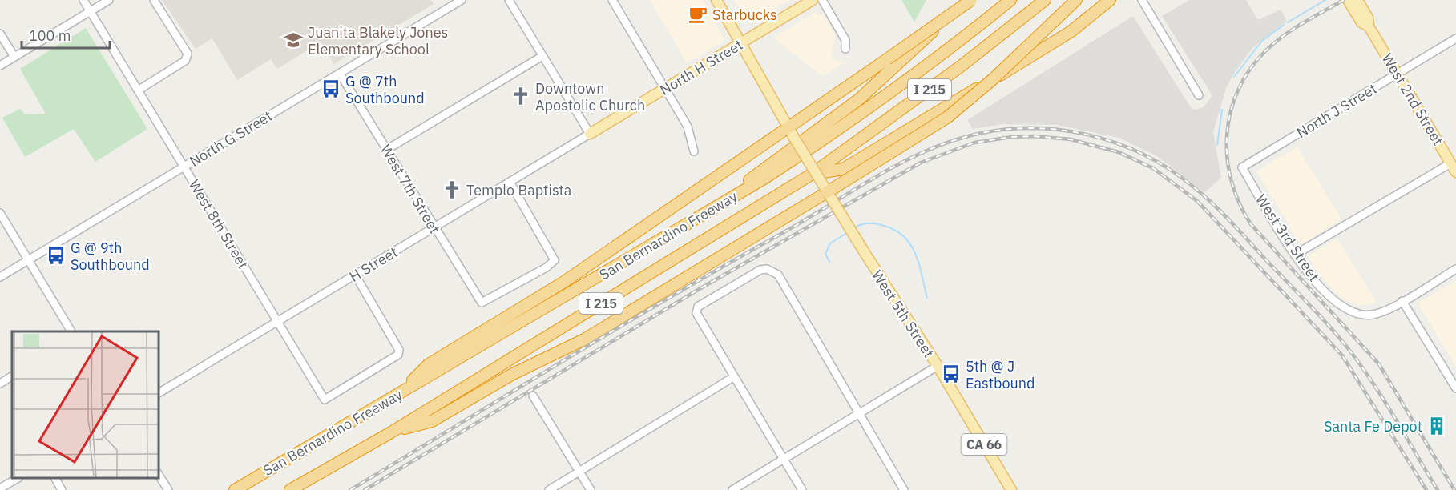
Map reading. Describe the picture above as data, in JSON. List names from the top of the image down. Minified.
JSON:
{"streets":{"highway":["I 215","San Bernardino Freeway"],"main road":["North H Street","West 2nd Street","West 5th Street","CA 66"],"street":["North J Street","North G Street","West 7th Street","West 8th Street","West 3rd Street","H Street"]},"crossings":[["North H Street","H Street"],["North H Street","West 5th Street"],["West 2nd Street","North J Street"],["North J Street","West 3rd Street"],["North G Street","West 7th Street"],["North G Street","West 8th Street"],["West 7th Street","H Street"],["West 8th Street","H Street"]],"places":{"cafe":["Starbucks"],"school or university":["Juanita Blakely Jones Elementary School"],"bus stop":["G @ 7th Southbound","G @ 9th Southbound","5th @ J Eastbound"],"church":["Downtown Apostolic Church","Templo Baptista"],"building":["Santa Fe Depot"]},"scale_bar":"100 m"}
